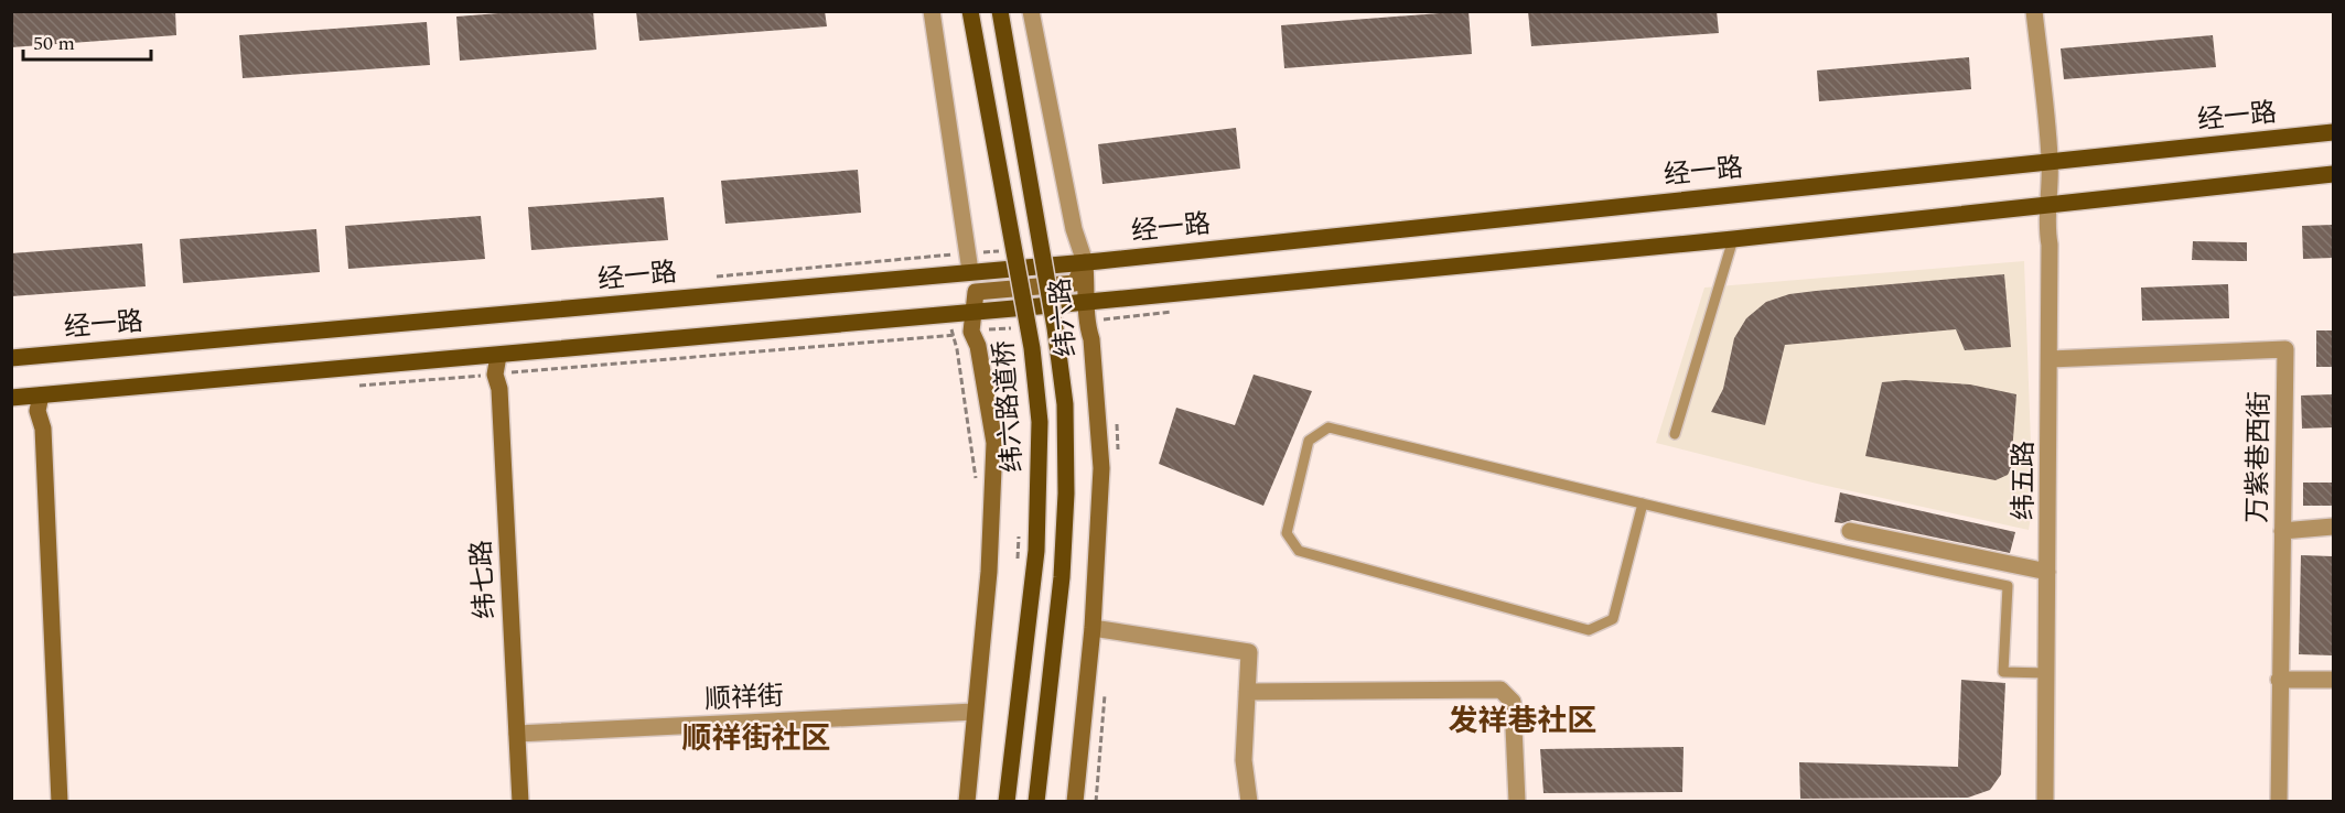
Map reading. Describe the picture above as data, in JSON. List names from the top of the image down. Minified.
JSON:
{"streets":{"main road":["经一路","纬六路道桥"],"street":["纬六路","万紫巷西街","纬五路","纬七路","顺祥街"]},"crossings":[["经一路","纬六路"],["经一路","纬五路"],["万紫巷西街","纬五路"],["纬七路","顺祥街"]],"districts":["发祥巷社区","顺祥街社区"],"scale_bar":"50 m"}
